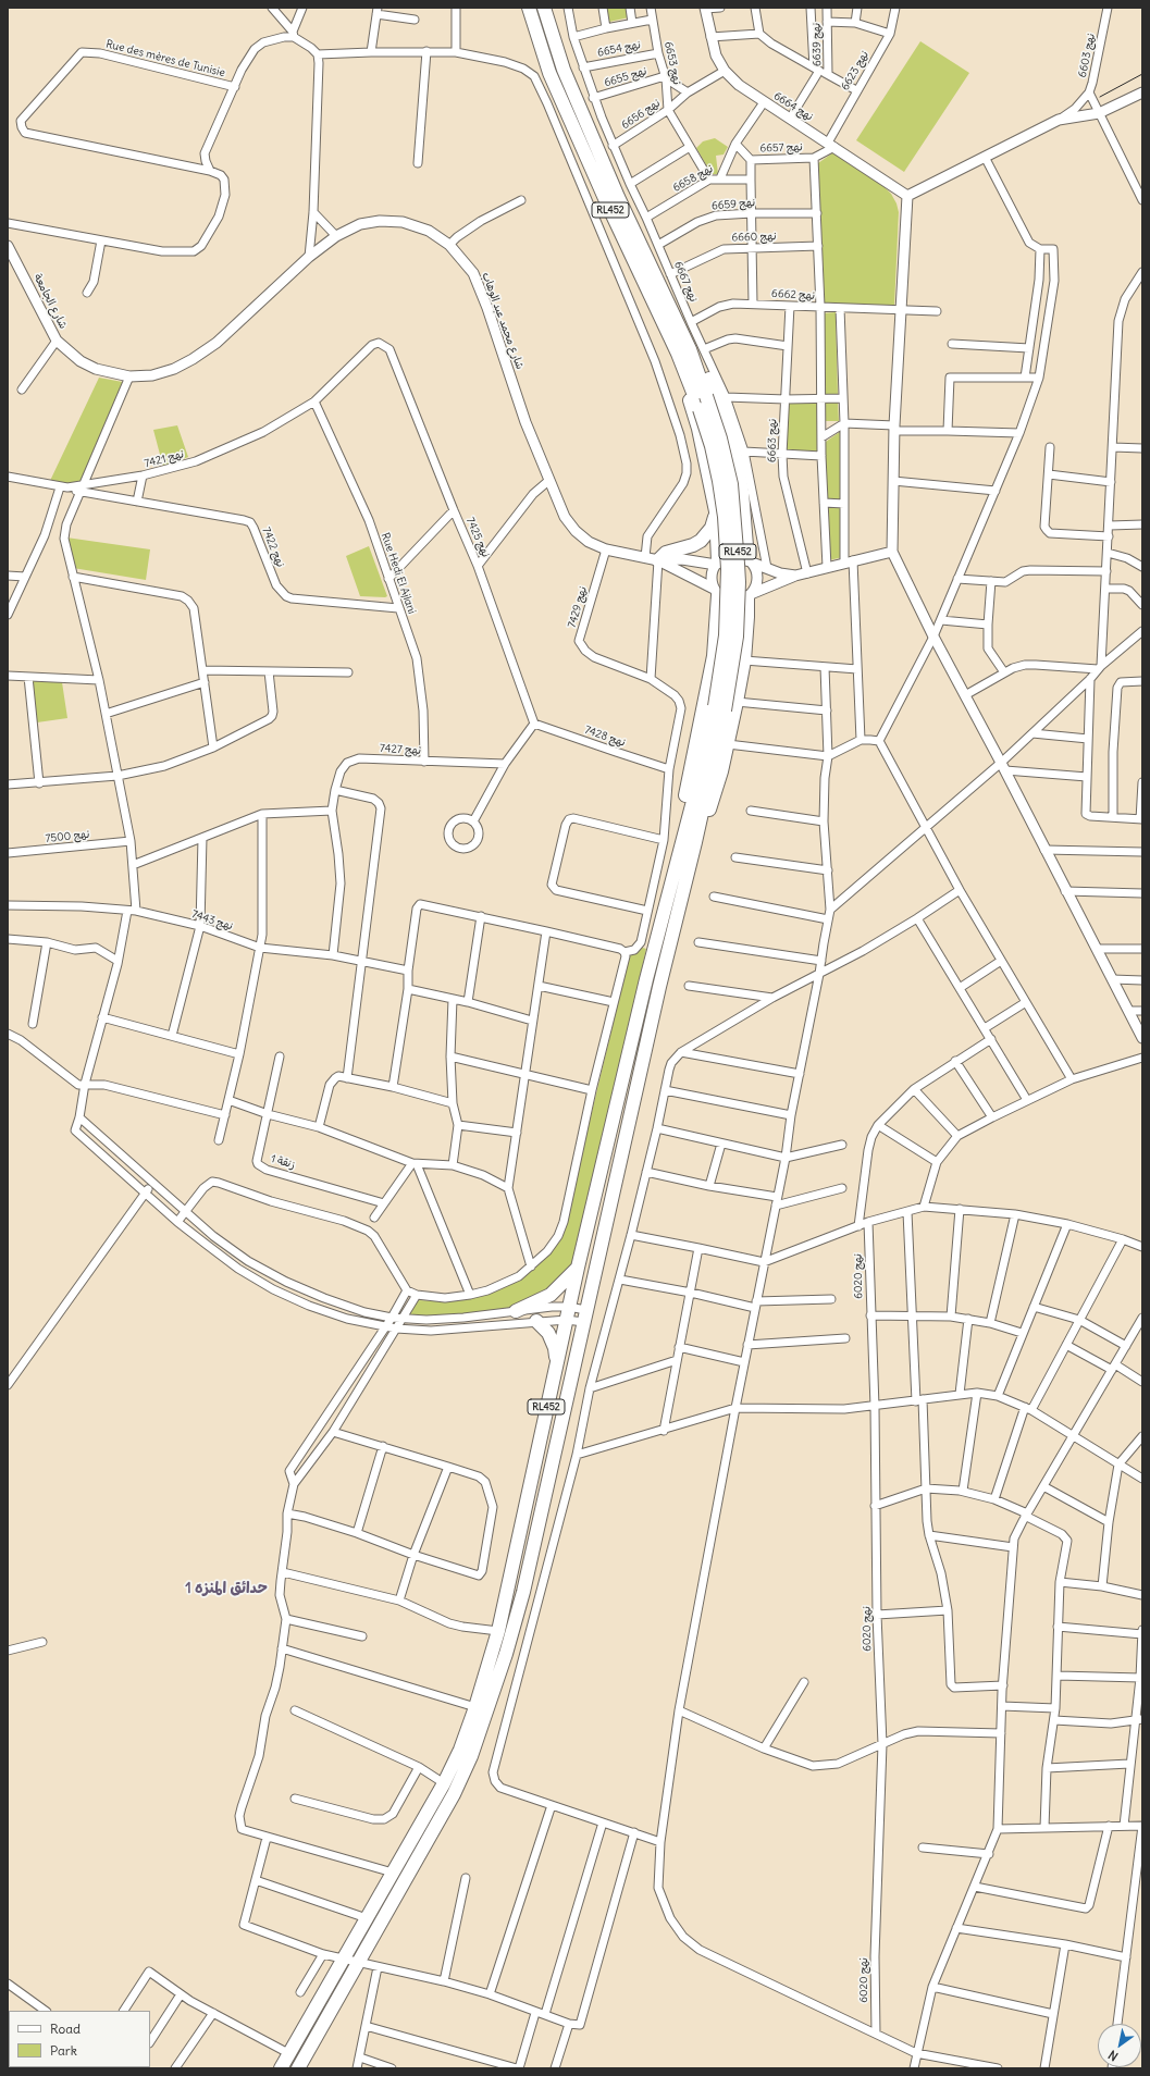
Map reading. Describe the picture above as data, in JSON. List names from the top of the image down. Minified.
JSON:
{"streets":{"highway":["RL452"],"street":["نهج 6639","نهج 6654","نهج 6603","Rue des mères de Tunisie","نهج 6653","نهج 6623","نهج 6655","نهج 6664","نهج 6656","نهج 6657","نهج 6658","نهج 6659","نهج 6660","نهج 6667","نهج 6662","شارع الجامعة","شارع محمد عبد الوهاب","نهج 6663","نهج 7421","نهج 7425","نهج 7422","Rue Hedi El Ajlani","نهج 7429","نهج 7428","نهج 7427","نهج 7500","نهج 7443","زنقة 1","نهج 6020"]},"crossings":[["نهج 6639","نهج 6623"],["نهج 6654","نهج 6653"],["نهج 6654","نهج 6667"],["نهج 6653","نهج 6655"],["نهج 6653","نهج 6656"],["نهج 6653","نهج 6658"],["نهج 6623","نهج 6664"],["نهج 6623","نهج 6657"],["نهج 6655","نهج 6667"],["نهج 6664","نهج 6656"],["نهج 6664","نهج 6657"],["نهج 6664","نهج 6658"],["نهج 6656","نهج 6667"],["نهج 6657","نهج 6659"],["نهج 6657","نهج 6660"],["نهج 6657","نهج 6662"],["نهج 6658","نهج 6667"],["نهج 6659","نهج 6667"],["نهج 6660","نهج 6667"],["نهج 6667","نهج 6662"],["نهج 6662","نهج 6663"],["شارع الجامعة","شارع محمد عبد الوهاب"],["شارع محمد عبد الوهاب","نهج 7429"],["نهج 7421","نهج 7425"],["نهج 7421","نهج 7422"],["نهج 7421","Rue Hedi El Ajlani"],["نهج 7425","Rue Hedi El Ajlani"],["نهج 7425","نهج 7428"],["نهج 7422","Rue Hedi El Ajlani"],["Rue Hedi El Ajlani","نهج 7427"],["نهج 7427","نهج 7443"]],"districts":["حدائق المنزه 1"],"legend":["Road","Park"],"north":"bottom left"}
